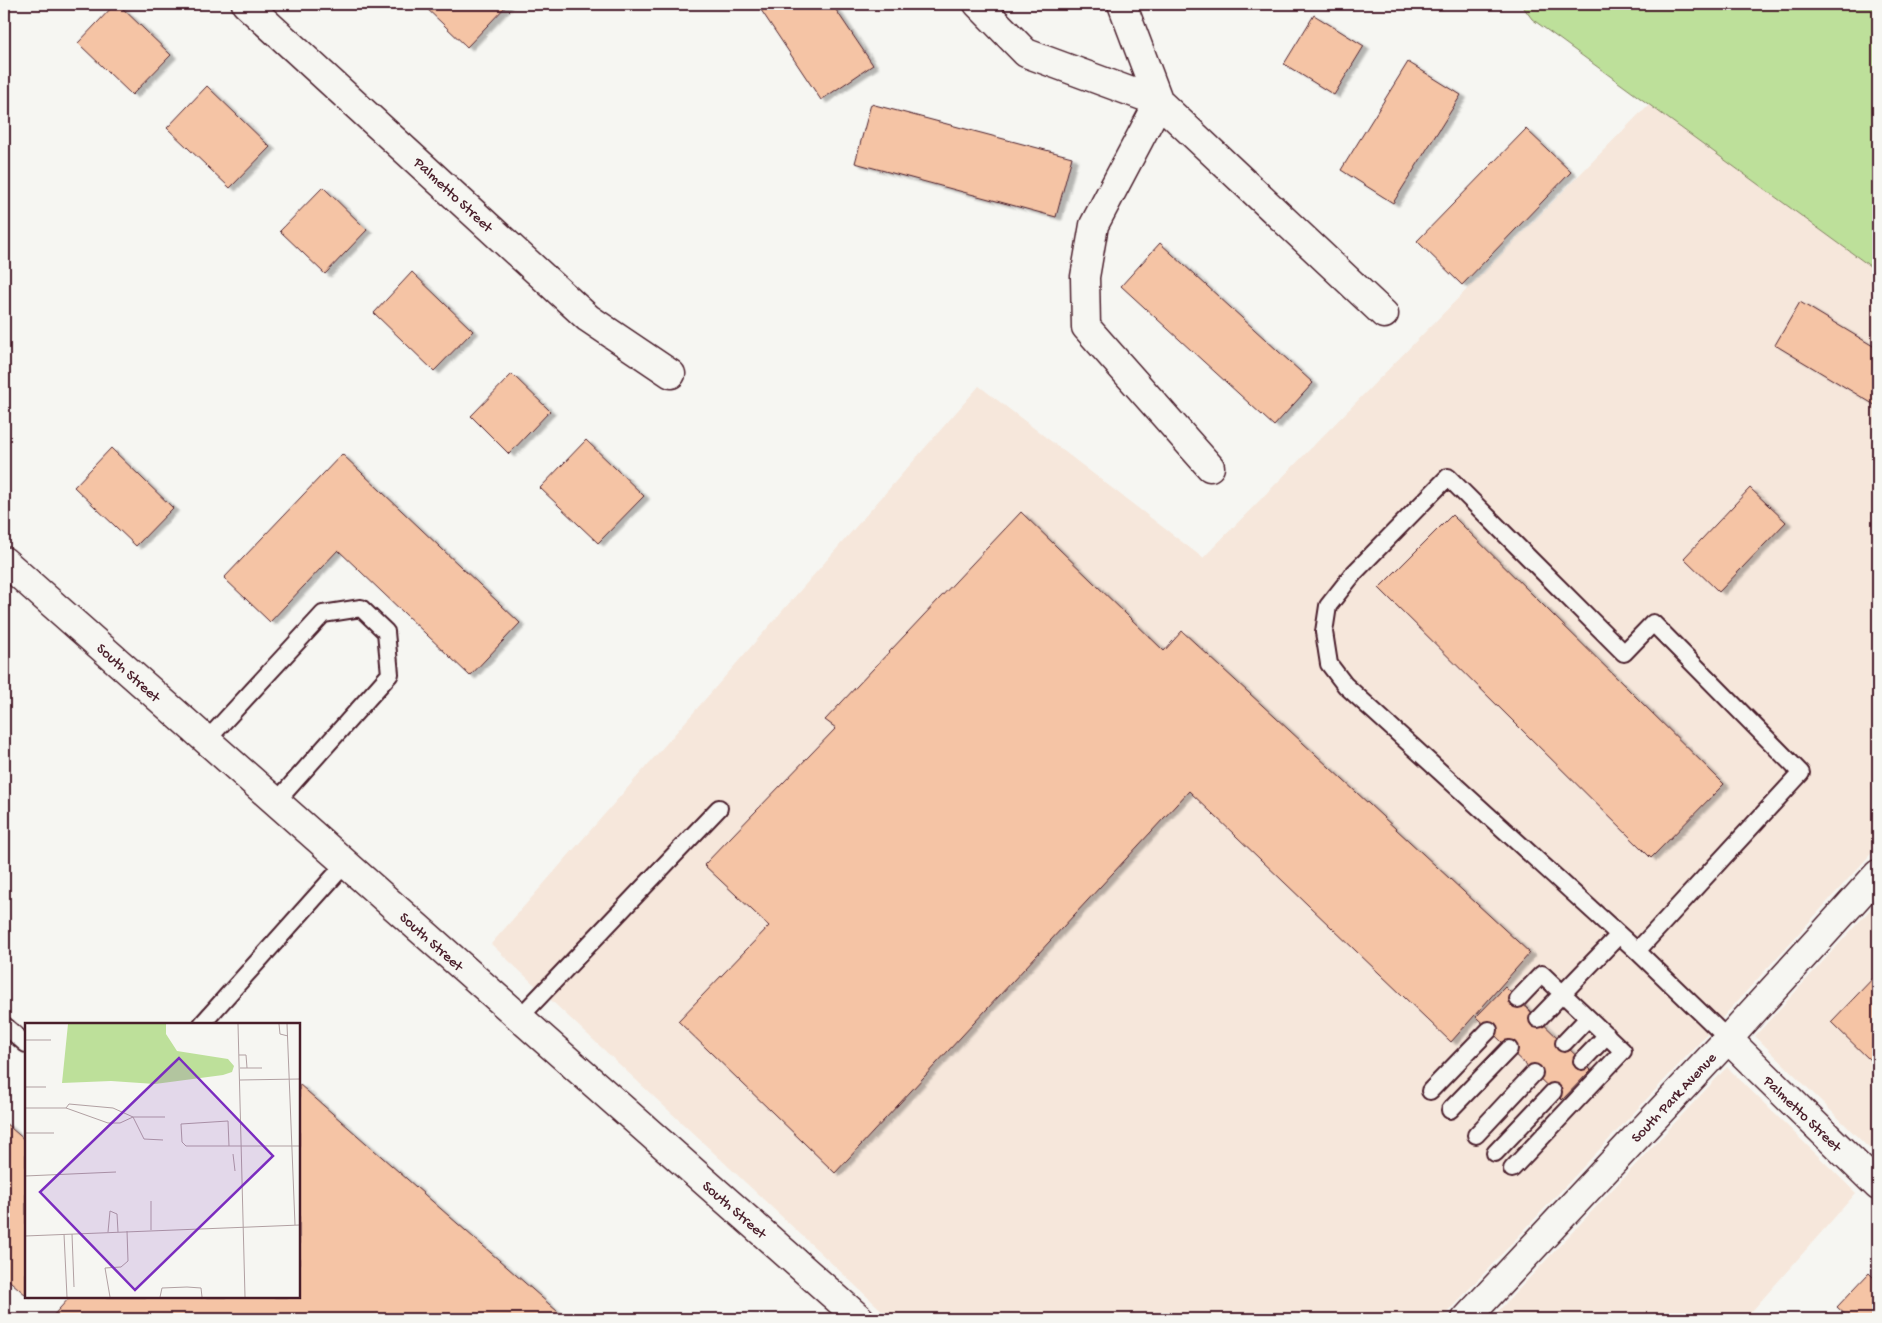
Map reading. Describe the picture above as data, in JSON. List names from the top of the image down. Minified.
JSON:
{"streets":{"street":["Palmetto Street","South Street","South Park Avenue"]},"crossings":[["Palmetto Street","South Park Avenue"]]}
